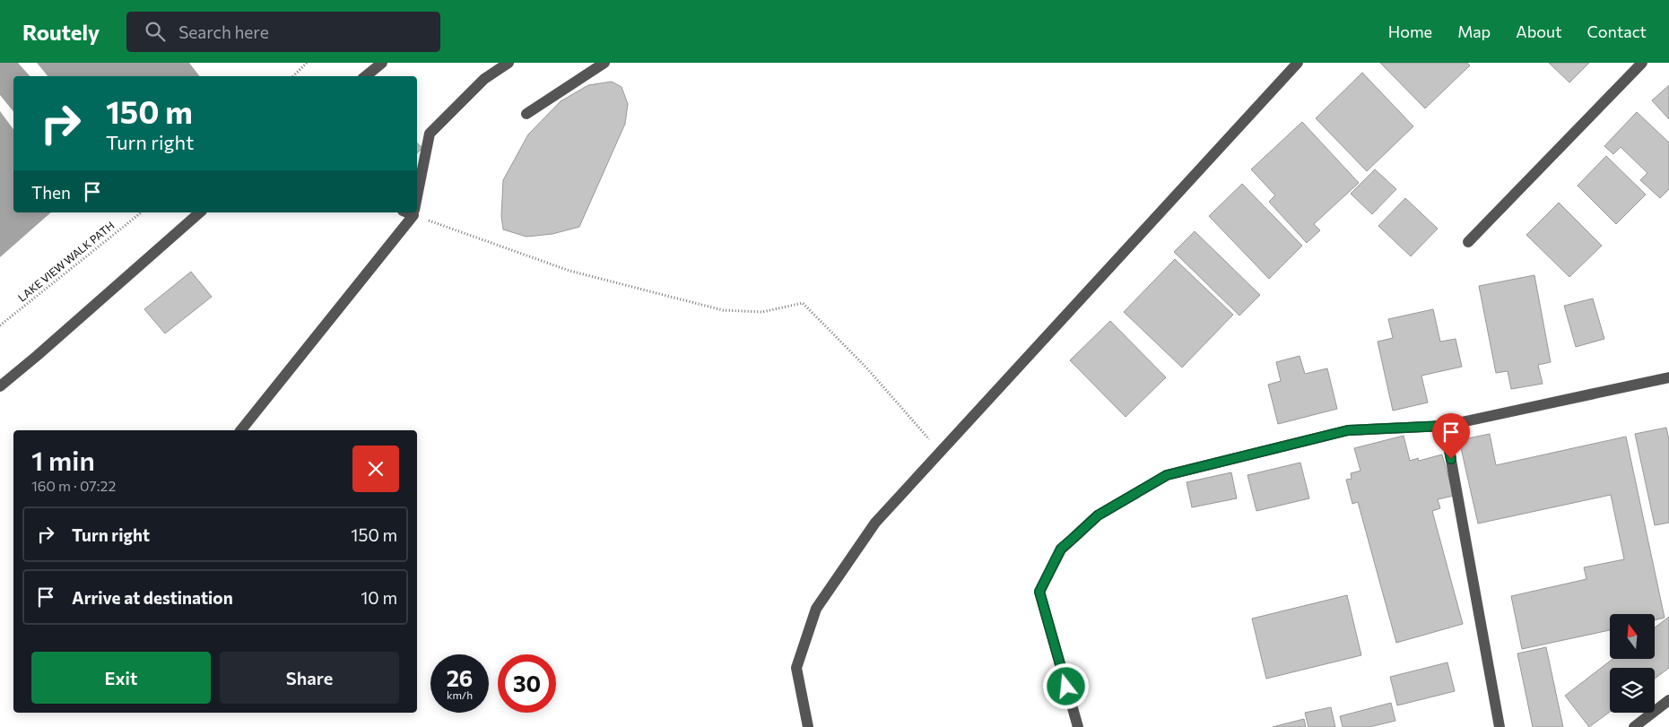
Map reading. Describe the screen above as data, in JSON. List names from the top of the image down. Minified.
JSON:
{"streets":{"path":["LAKE VIEW WALK PATH"]},"north":"top","page":{"header":"Routely","search":"Search here","nav":["Home","Map","About","Contact"],"turn":["150 m","Turn right"],"then":"Then","heading":["1 min","160 m · 07:22"],"list":[{"name":"Turn right","value":"150 m"},{"name":"Arrive at destination","value":"10 m"}],"buttons":["Exit","Share"],"speed":"26 km/h","limit":"30"}}
